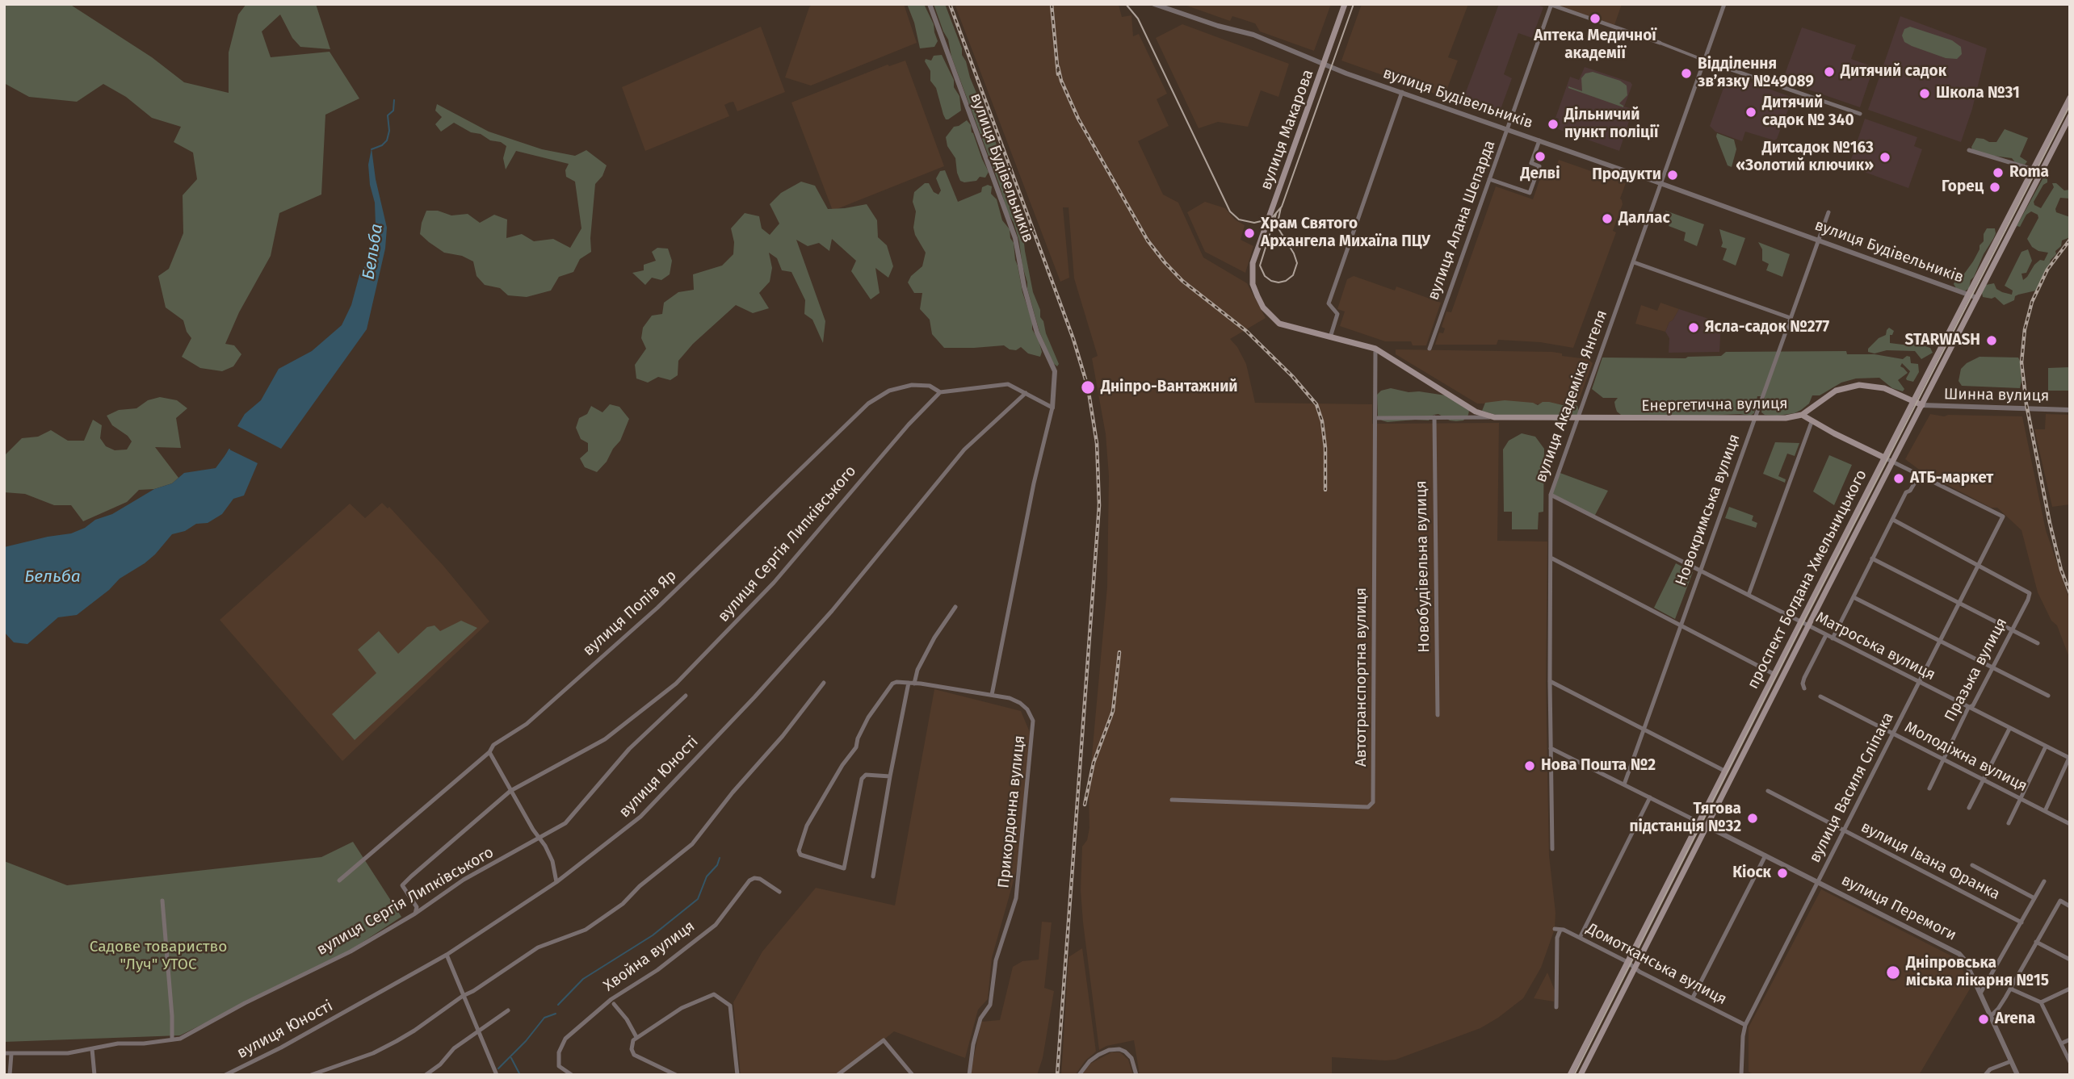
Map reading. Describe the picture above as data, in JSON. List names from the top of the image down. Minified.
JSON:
{"streets":{"main road":["вулиця Макарова","Енергетична вулиця","проспект Богдана Хмельницького"],"street":["вулиця Будівельників","вулиця Алана Шепарда","Шинна вулиця","вулиця Академіка Янгеля","Новокримська вулиця","вулиця Сергія Липківського","Новобудівельна вулиця","вулиця Попів Яр","Матроська вулиця","Празька вулиця","Автотранспортна вулиця","Молодіжна вулиця","вулиця Юності","вулиця Василя Сліпака","Прикордонна вулиця","вулиця Івана Франка","вулиця Перемоги","Хвойна вулиця","Домотканська вулиця"]},"crossings":[["вулиця Будівельників","вулиця Макарова"],["вулиця Будівельників","вулиця Алана Шепарда"],["вулиця Будівельників","вулиця Академіка Янгеля"],["вулиця Будівельників","Новокримська вулиця"],["вулиця Будівельників","проспект Богдана Хмельницького"],["вулиця Макарова","Енергетична вулиця"],["Шинна вулиця","Енергетична вулиця"],["Шинна вулиця","проспект Богдана Хмельницького"],["вулиця Академіка Янгеля","Енергетична вулиця"],["вулиця Академіка Янгеля","Матроська вулиця"],["Енергетична вулиця","Новокримська вулиця"],["Енергетична вулиця","Новобудівельна вулиця"],["Енергетична вулиця","проспект Богдана Хмельницького"],["Енергетична вулиця","Автотранспортна вулиця"],["Новокримська вулиця","Матроська вулиця"],["вулиця Сергія Липківського","вулиця Попів Яр"],["проспект Богдана Хмельницького","Матроська вулиця"],["проспект Богдана Хмельницького","вулиця Перемоги"],["проспект Богдана Хмельницького","Домотканська вулиця"],["Матроська вулиця","Празька вулиця"],["Матроська вулиця","вулиця Василя Сліпака"],["Празька вулиця","Молодіжна вулиця"],["Празька вулиця","вулиця Василя Сліпака"],["Молодіжна вулиця","вулиця Василя Сліпака"],["вулиця Василя Сліпака","вулиця Івана Франка"],["вулиця Василя Сліпака","вулиця Перемоги"],["вулиця Василя Сліпака","Домотканська вулиця"]],"water":["Бельба"],"parks":["Садове товариство \"Луч\" УТОС"],"places":["Аптека Медичної академії","Дитячий садок","Відділення зв’язку №49089","Школа №31","Дитячий садок № 340","Дільничий пункт поліції","Делві","Дитсадок №163 «Золотий ключик»","Roma","Продукти","Горец","Даллас","Храм Святого Архангела Михаїла ПЦУ","Ясла-садок №277","STARWASH","Дніпро-Вантажний","АТБ-маркет","Нова Пошта №2","Тягова пiдстанцiя №32","Кіоск","Дніпровська міська лікарня №15","Arena"]}
